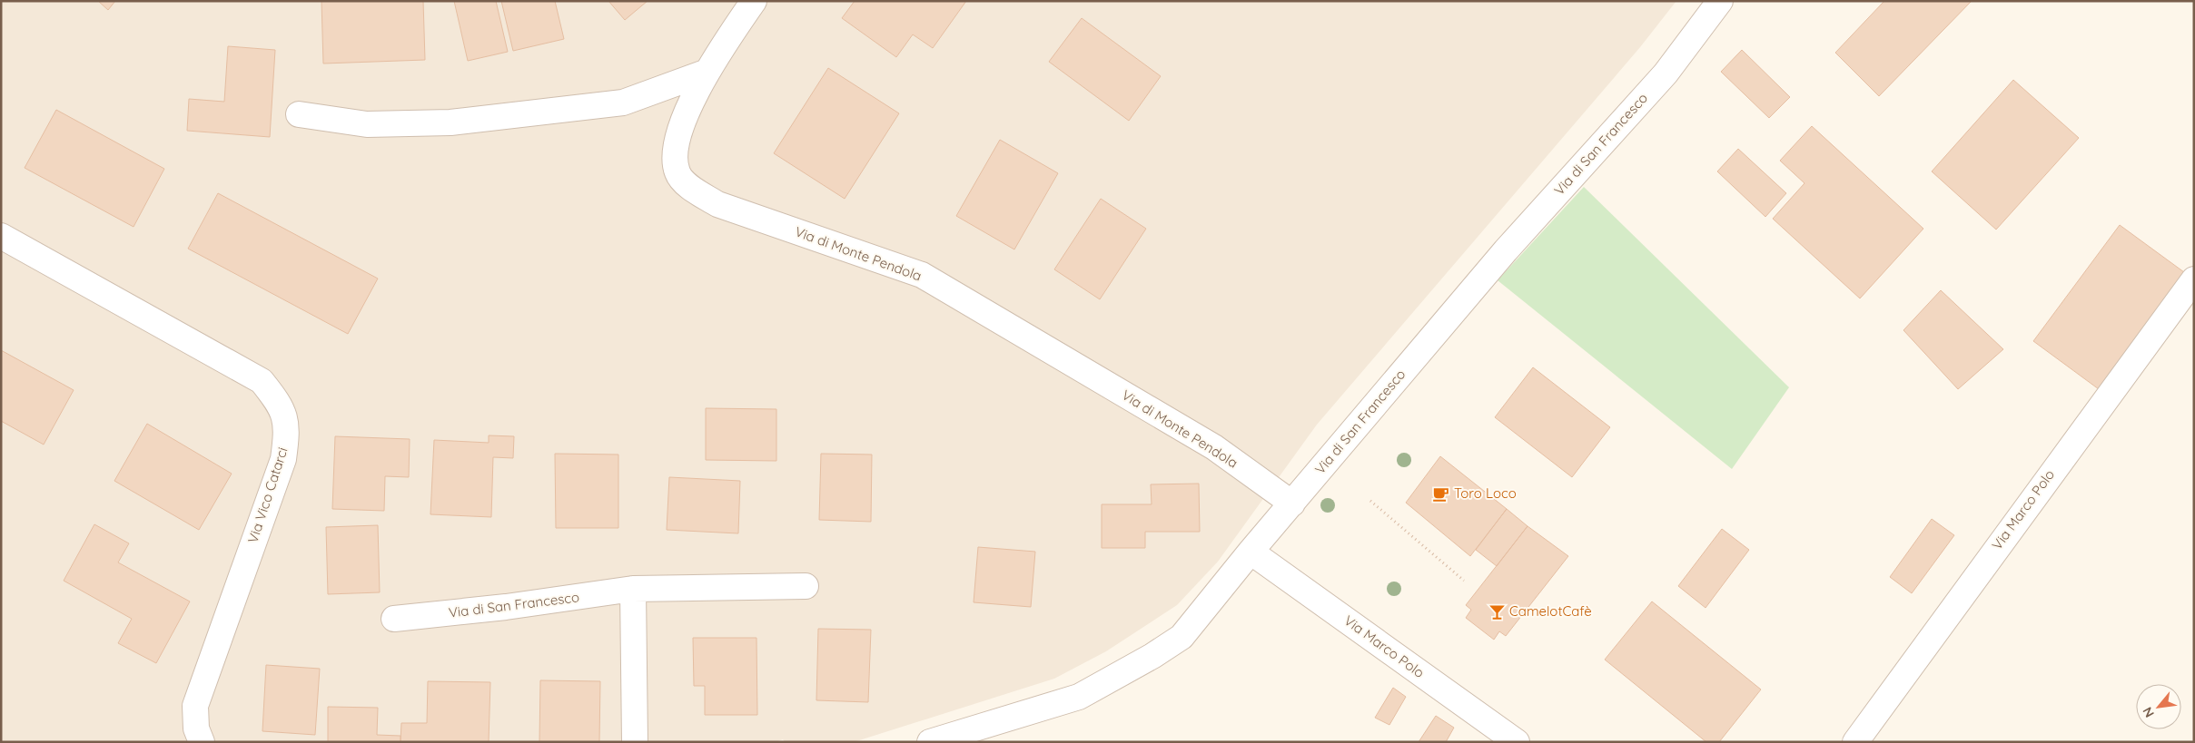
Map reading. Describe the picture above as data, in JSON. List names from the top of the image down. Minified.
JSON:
{"streets":{"street":["Via di San Francesco","Via di Monte Pendola","Via Vico Catarci","Via Marco Polo"]},"crossings":[["Via di San Francesco","Via di Monte Pendola"],["Via di San Francesco","Via Marco Polo"]],"places":{"cafe":["Toro Loco"],"bar":["CamelotCafè"]},"north":"bottom left"}
